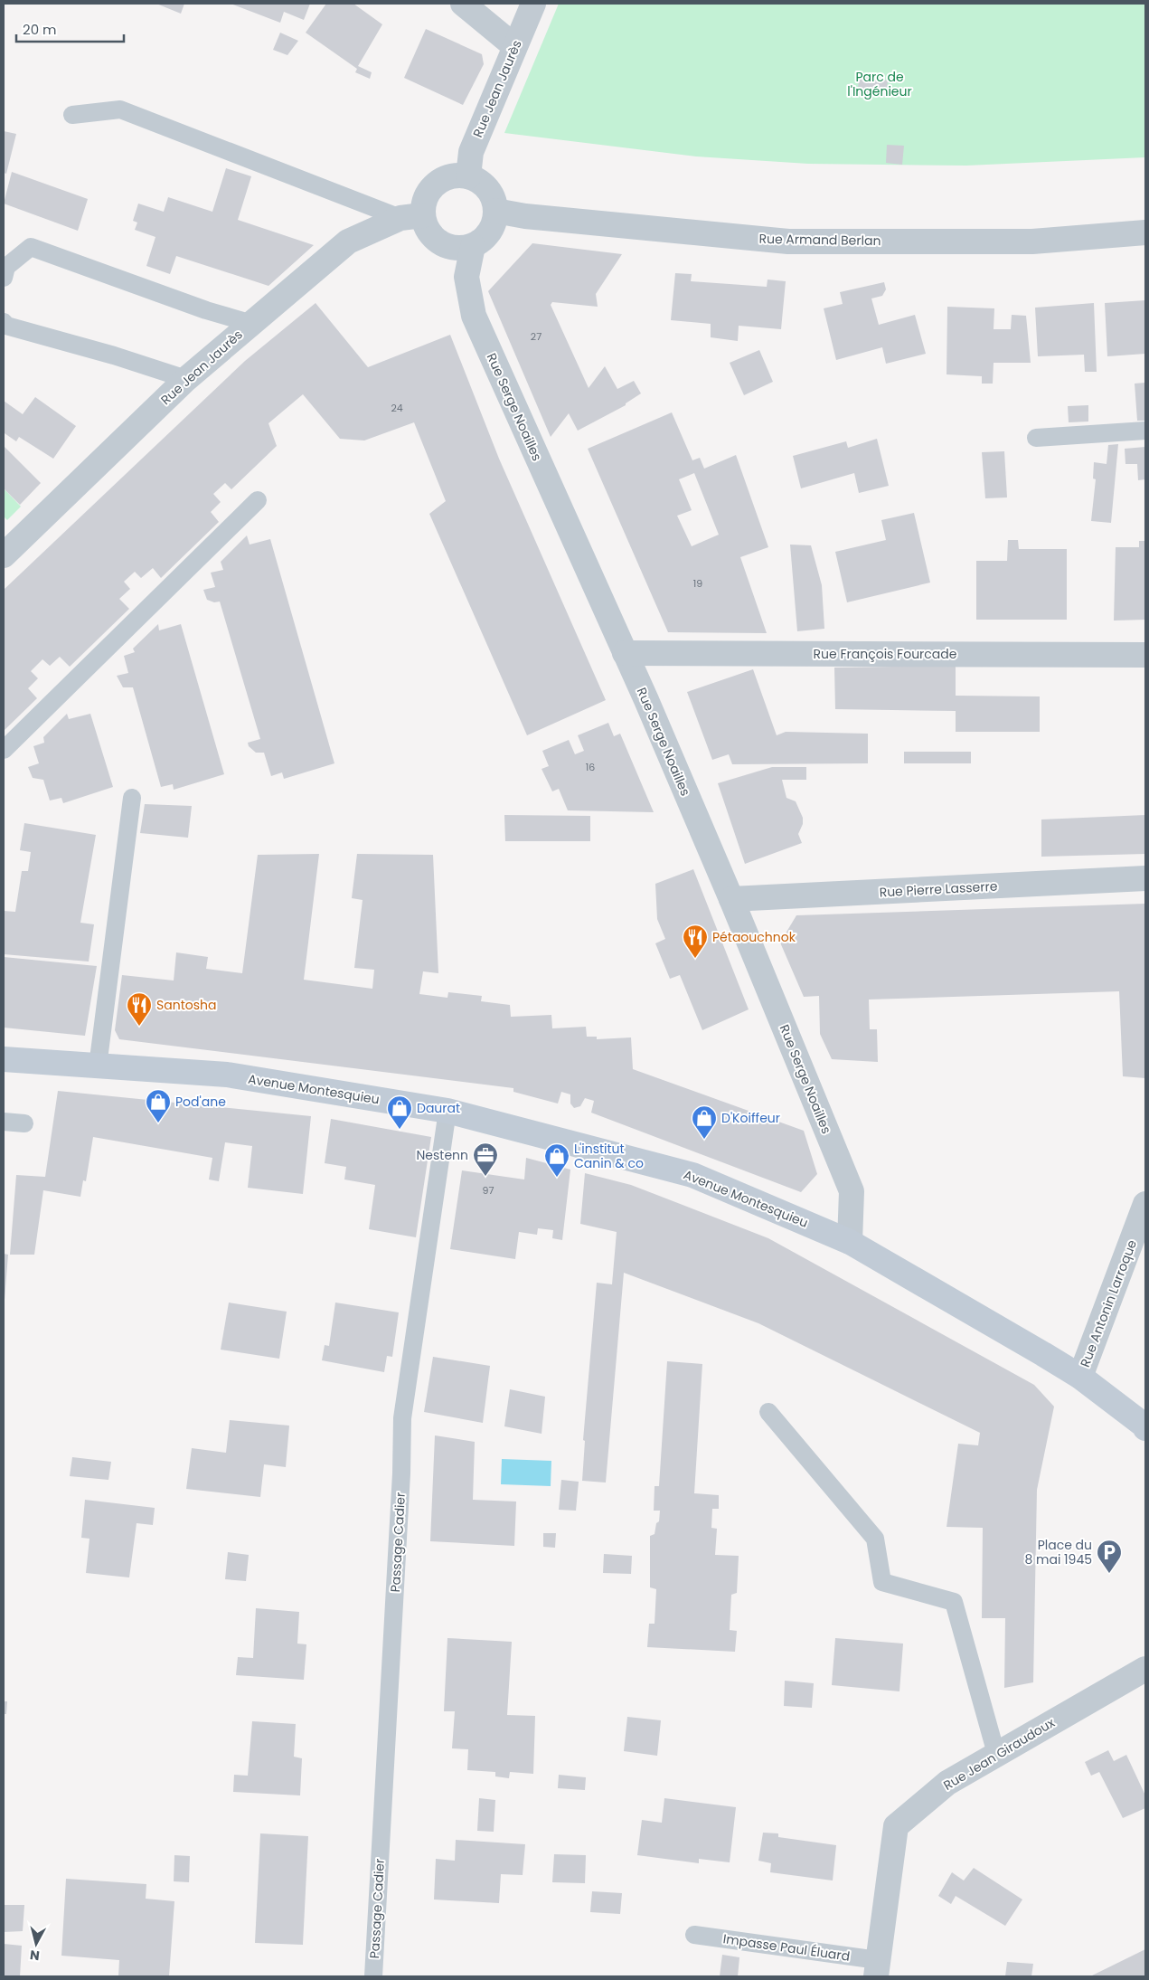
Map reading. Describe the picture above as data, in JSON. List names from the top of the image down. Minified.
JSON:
{"streets":{"main road":["Avenue Montesquieu"],"street":["Rue Jean Jaurès","Rue Armand Berlan","Rue Serge Noailles","Rue François Fourcade","Rue Pierre Lasserre","Rue Antonin Larroque","Rue Jean Giraudoux"],"lane":["Passage Cadier","Impasse Paul Éluard"]},"crossings":[["Rue Jean Jaurès","Rue Armand Berlan"],["Rue Jean Jaurès","Rue Serge Noailles"],["Rue Armand Berlan","Rue Serge Noailles"],["Rue Serge Noailles","Rue François Fourcade"],["Rue Serge Noailles","Rue Pierre Lasserre"],["Rue Serge Noailles","Avenue Montesquieu"],["Avenue Montesquieu","Rue Antonin Larroque"],["Avenue Montesquieu","Passage Cadier"],["Rue Jean Giraudoux","Impasse Paul Éluard"]],"parks":["Parc de l'Ingénieur"],"places":{"restaurant":["Pétaouchnok","Santosha"],"shop":["Pod'ane","Daurat","D'Koiffeur","L'institut Canin & co"],"office":["Nestenn"],"parking":["Place du 8 mai 1945"]},"house_numbers":["27","24","19","16","97"],"scale_bar":"20 m","north":"bottom"}
